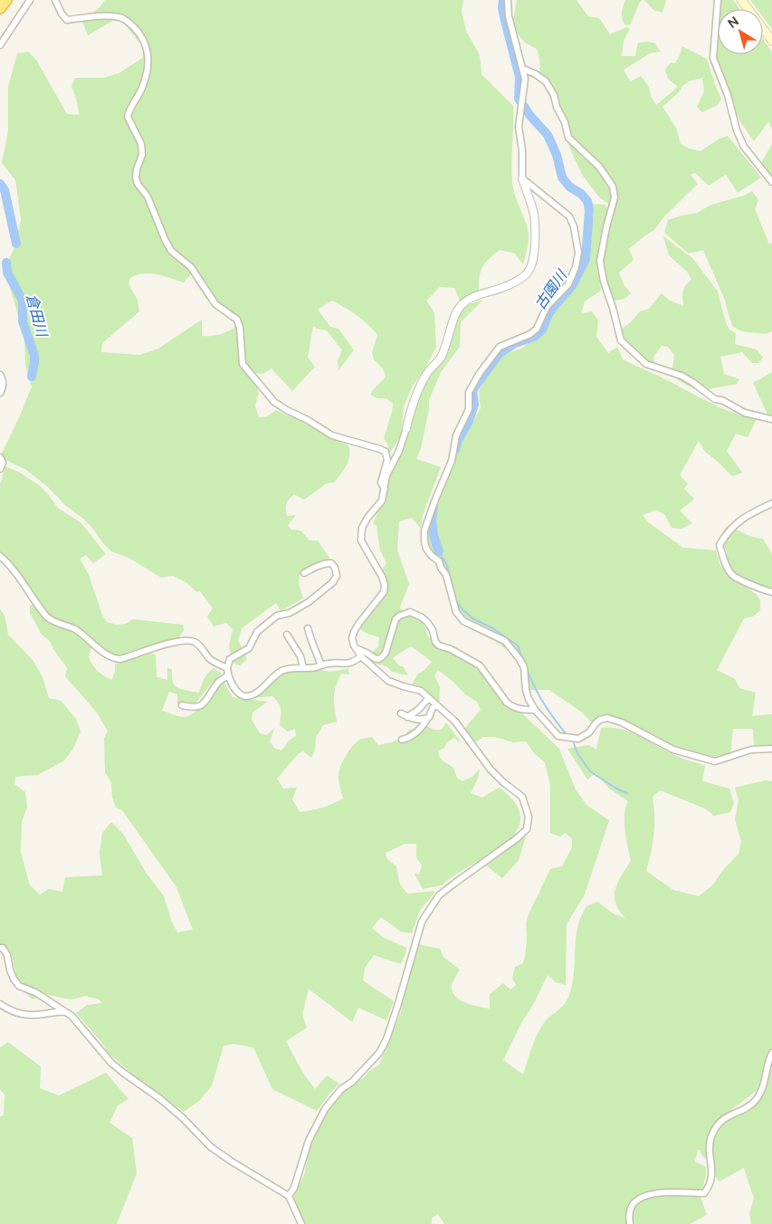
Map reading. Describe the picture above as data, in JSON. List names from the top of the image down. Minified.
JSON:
{"water":["古園川","倉田川"],"north":"top left"}
